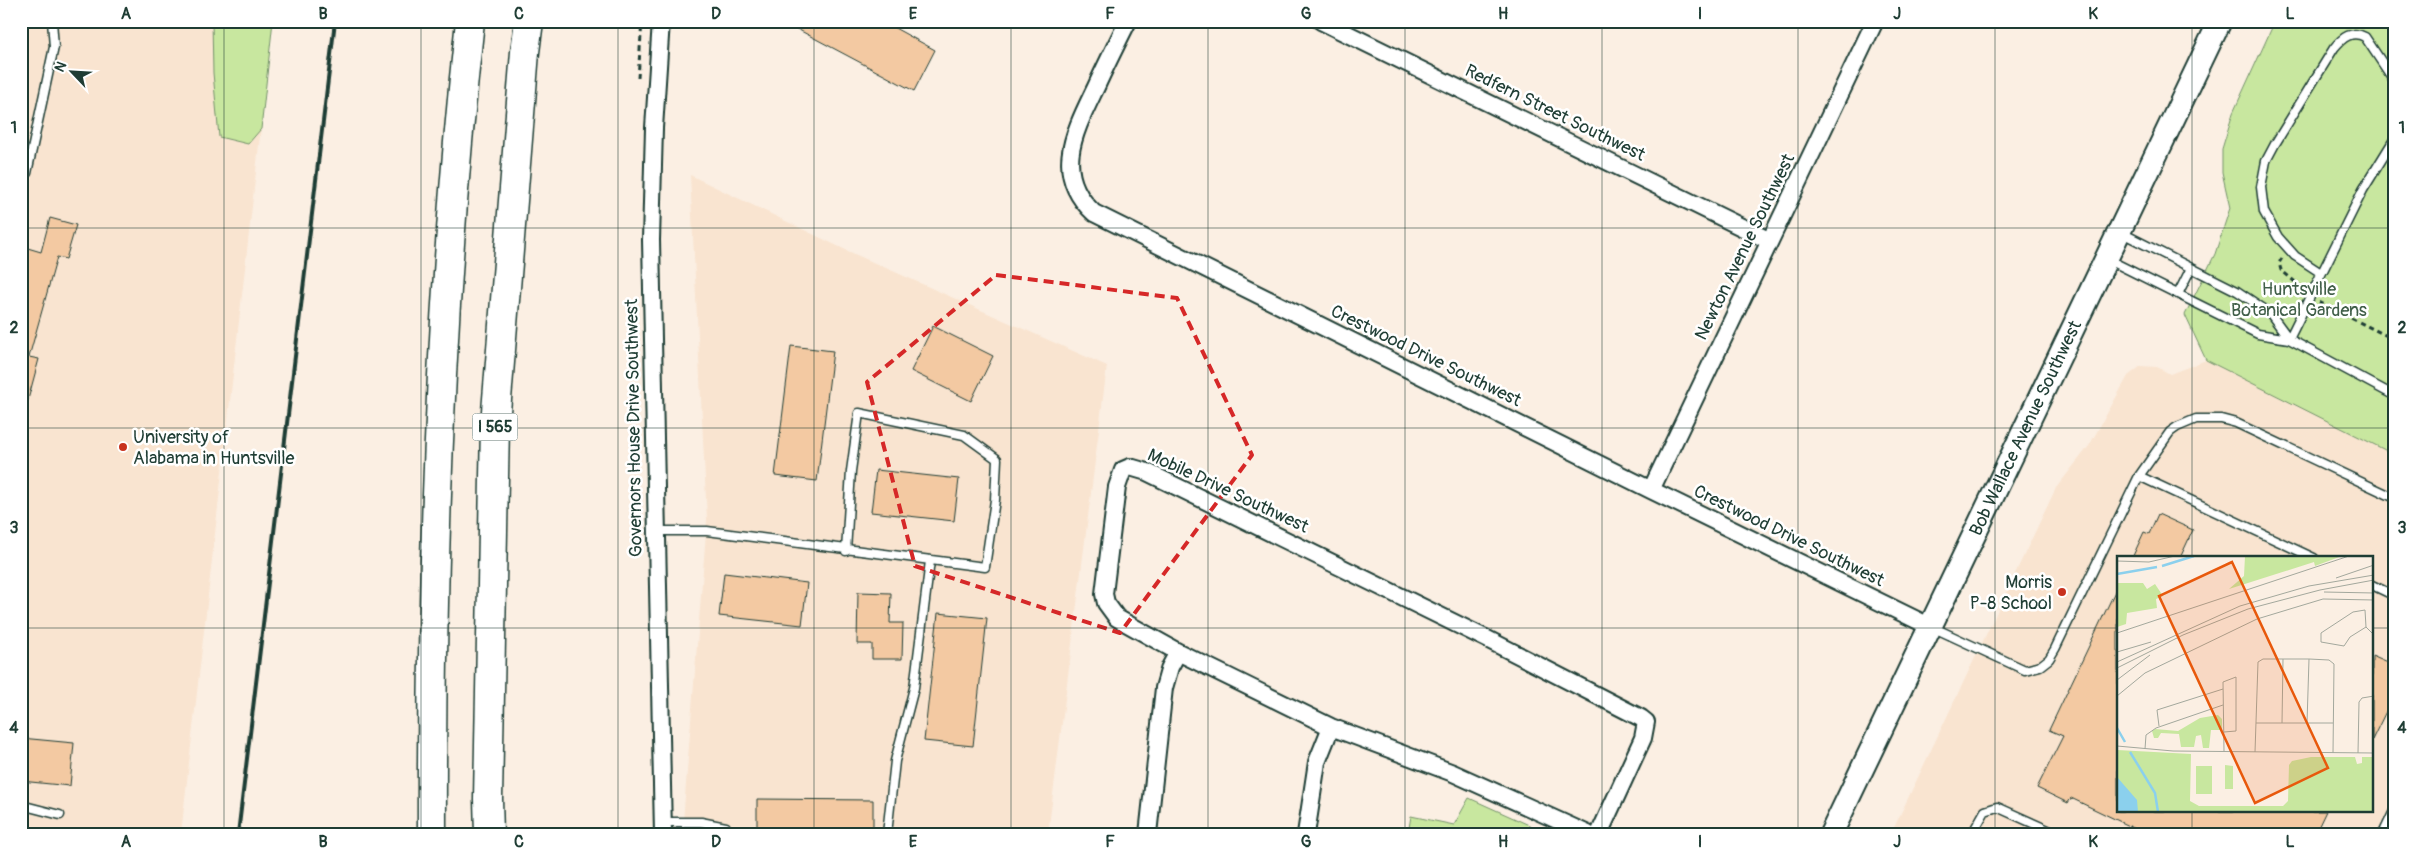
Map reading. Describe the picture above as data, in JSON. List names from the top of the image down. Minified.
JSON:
{"streets":{"highway":["I 565"],"main road":["Bob Wallace Avenue Southwest"],"street":["Redfern Street Southwest","Newton Avenue Southwest","Crestwood Drive Southwest","Governors House Drive Southwest","Mobile Drive Southwest"]},"crossings":[["Redfern Street Southwest","Newton Avenue Southwest"],["Newton Avenue Southwest","Crestwood Drive Southwest"],["Crestwood Drive Southwest","Bob Wallace Avenue Southwest"]],"parks":["Huntsville Botanical Gardens"],"places":["University of Alabama in Huntsville","Morris P-8 School"],"north":"top left","grid":{"columns":["A","B","C","D","E","F","G","H","I","J","K","L"],"rows":["1","2","3","4"]}}
